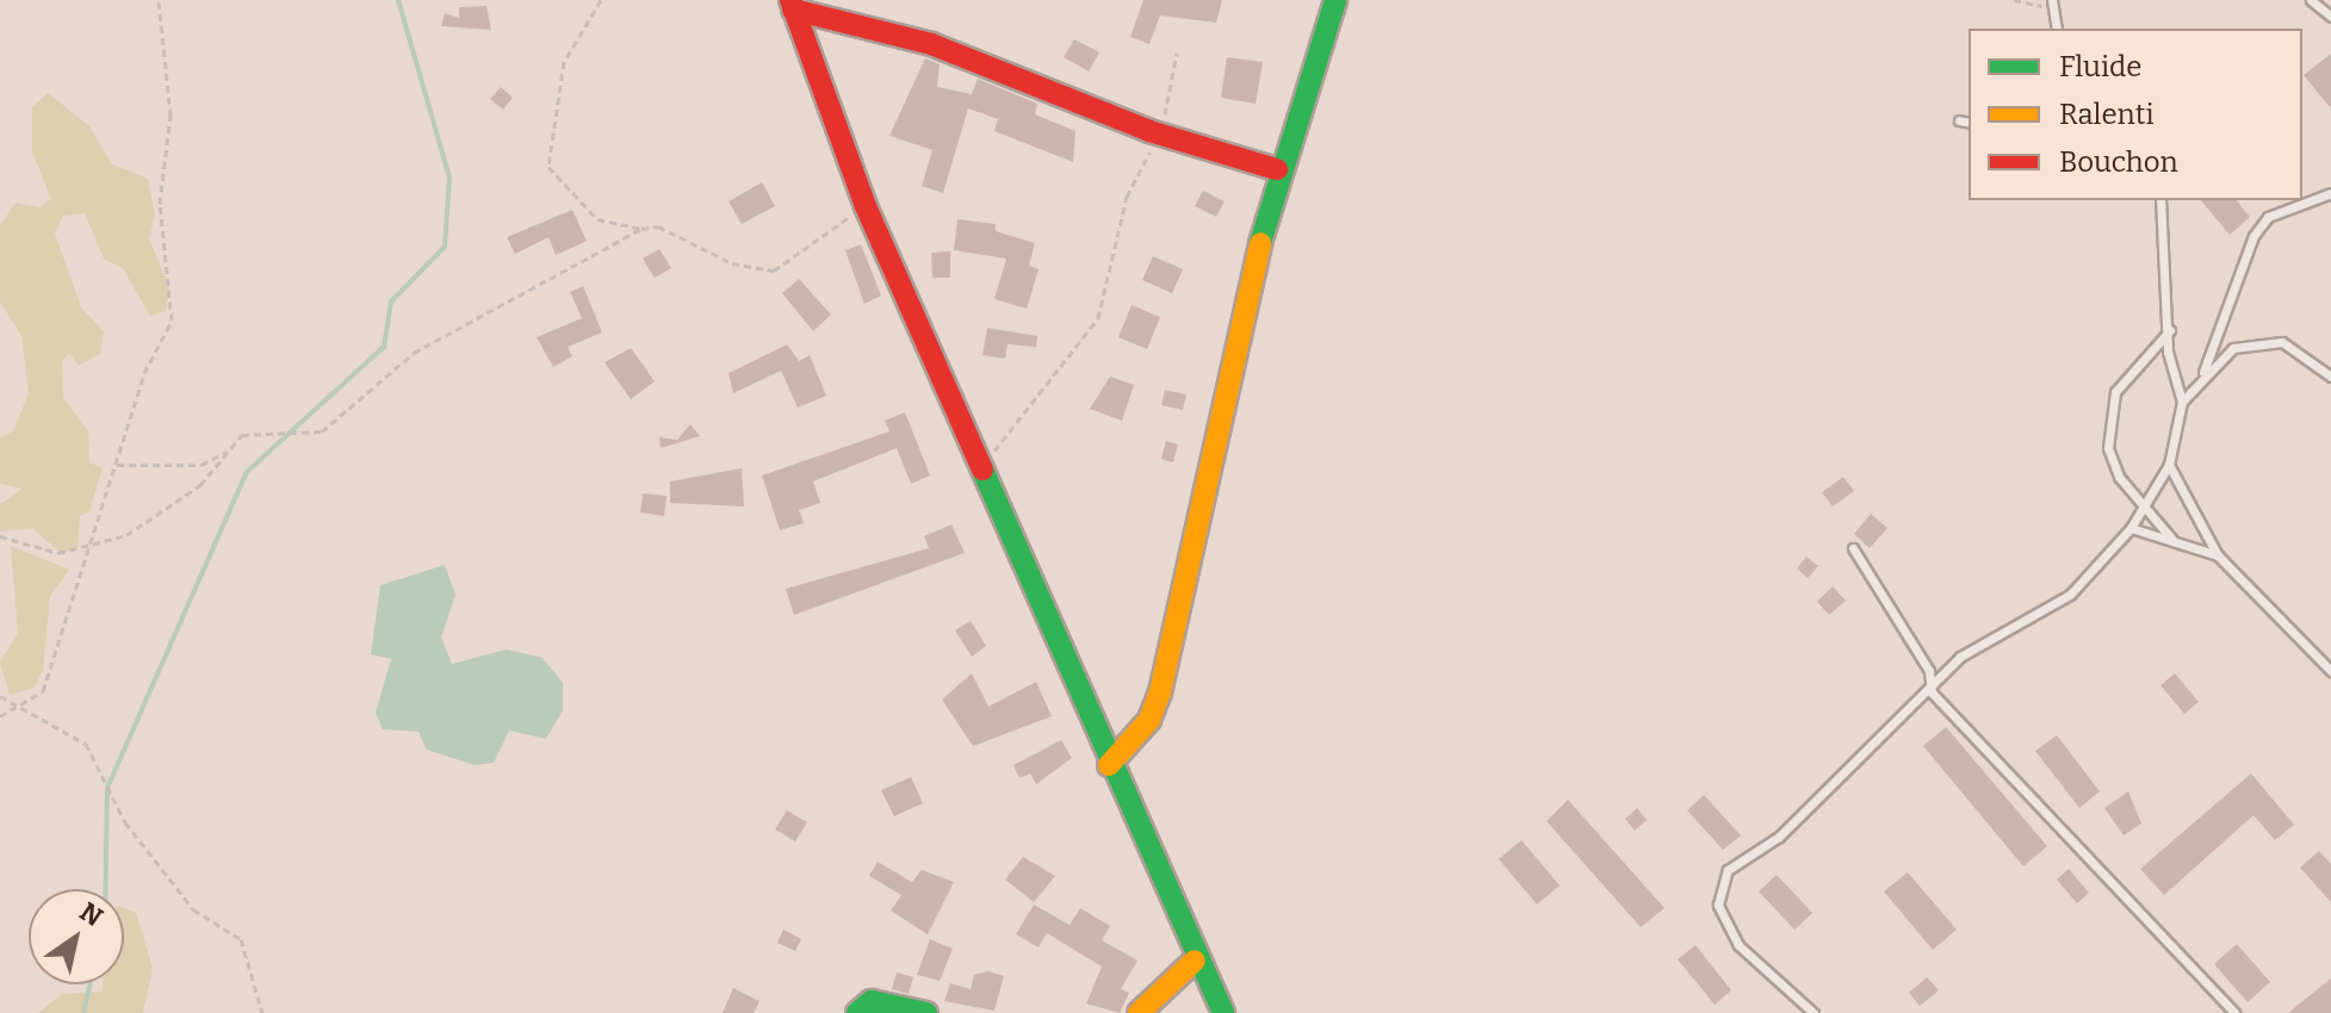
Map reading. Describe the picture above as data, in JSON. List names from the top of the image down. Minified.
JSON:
{"legend":["Fluide","Ralenti","Bouchon"],"north":"top right"}
